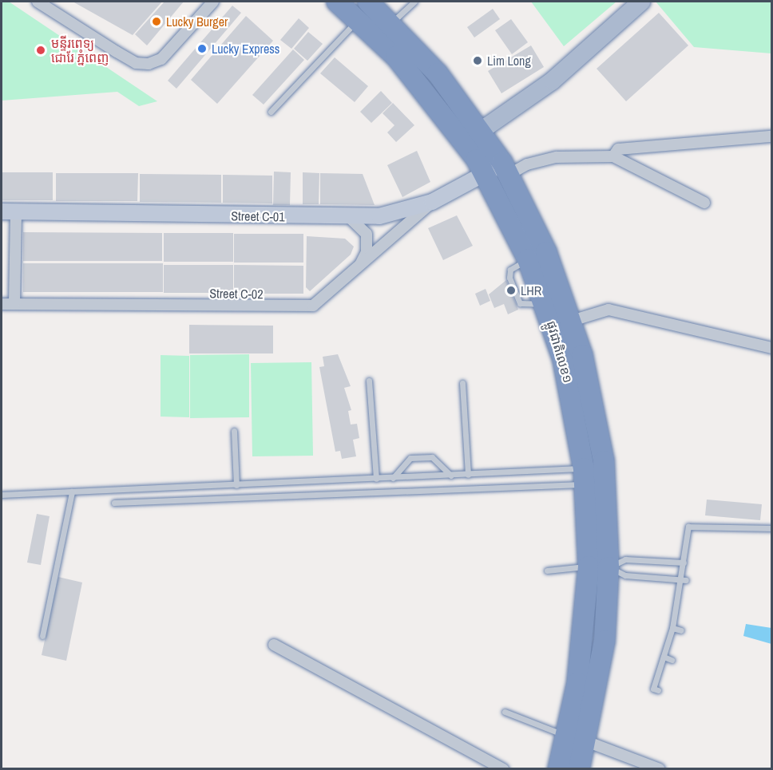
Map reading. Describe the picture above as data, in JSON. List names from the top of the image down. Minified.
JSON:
{"streets":{"highway":["ផ្លូវជាតិលេខ១"],"street":["Street C-01","Street C-02"]},"crossings":[["Street C-01","Street C-02"],["Street C-01","ផ្លូវជាតិលេខ១"]],"places":["Lucky Burger","Lucky Express","មន្ទីរពេទ្យ ជោរែ ភ្នំពេញ","Lim Long","LHR"]}
